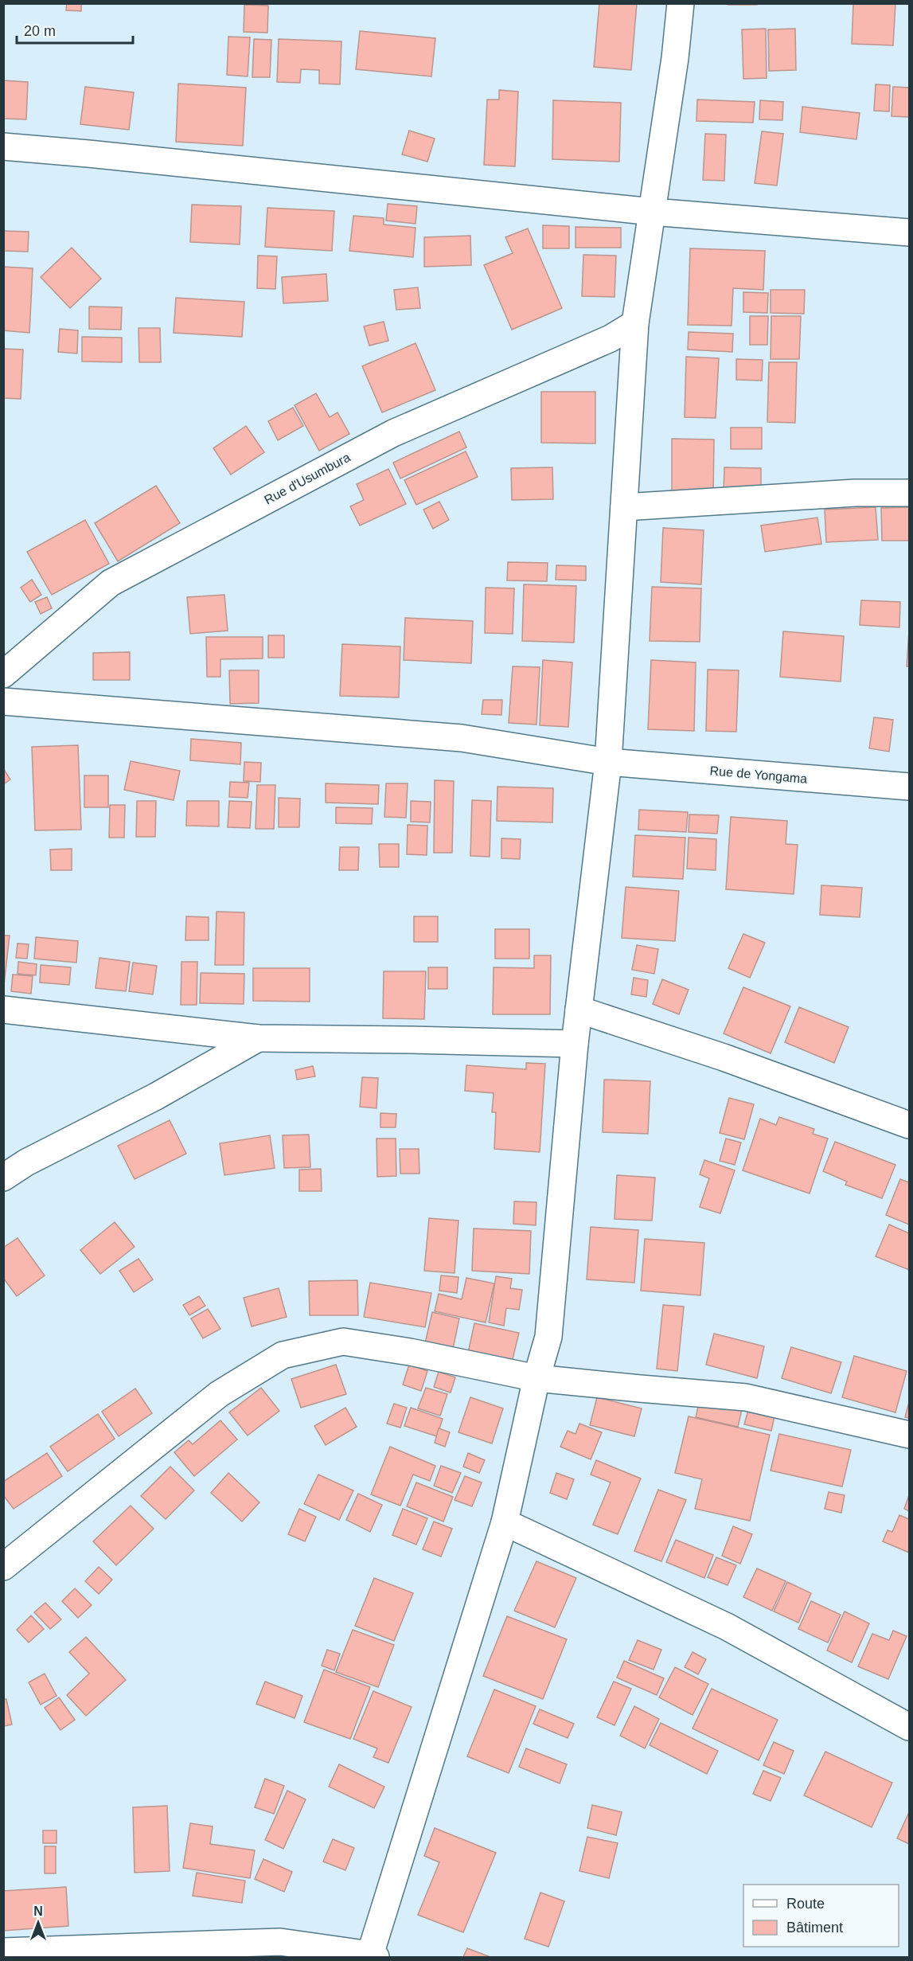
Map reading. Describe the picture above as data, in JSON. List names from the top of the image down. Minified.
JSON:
{"streets":{"street":["Rue d'Usumbura","Rue de Yongama"]},"legend":["Route","Bâtiment"],"scale_bar":"20 m","north":"top"}
